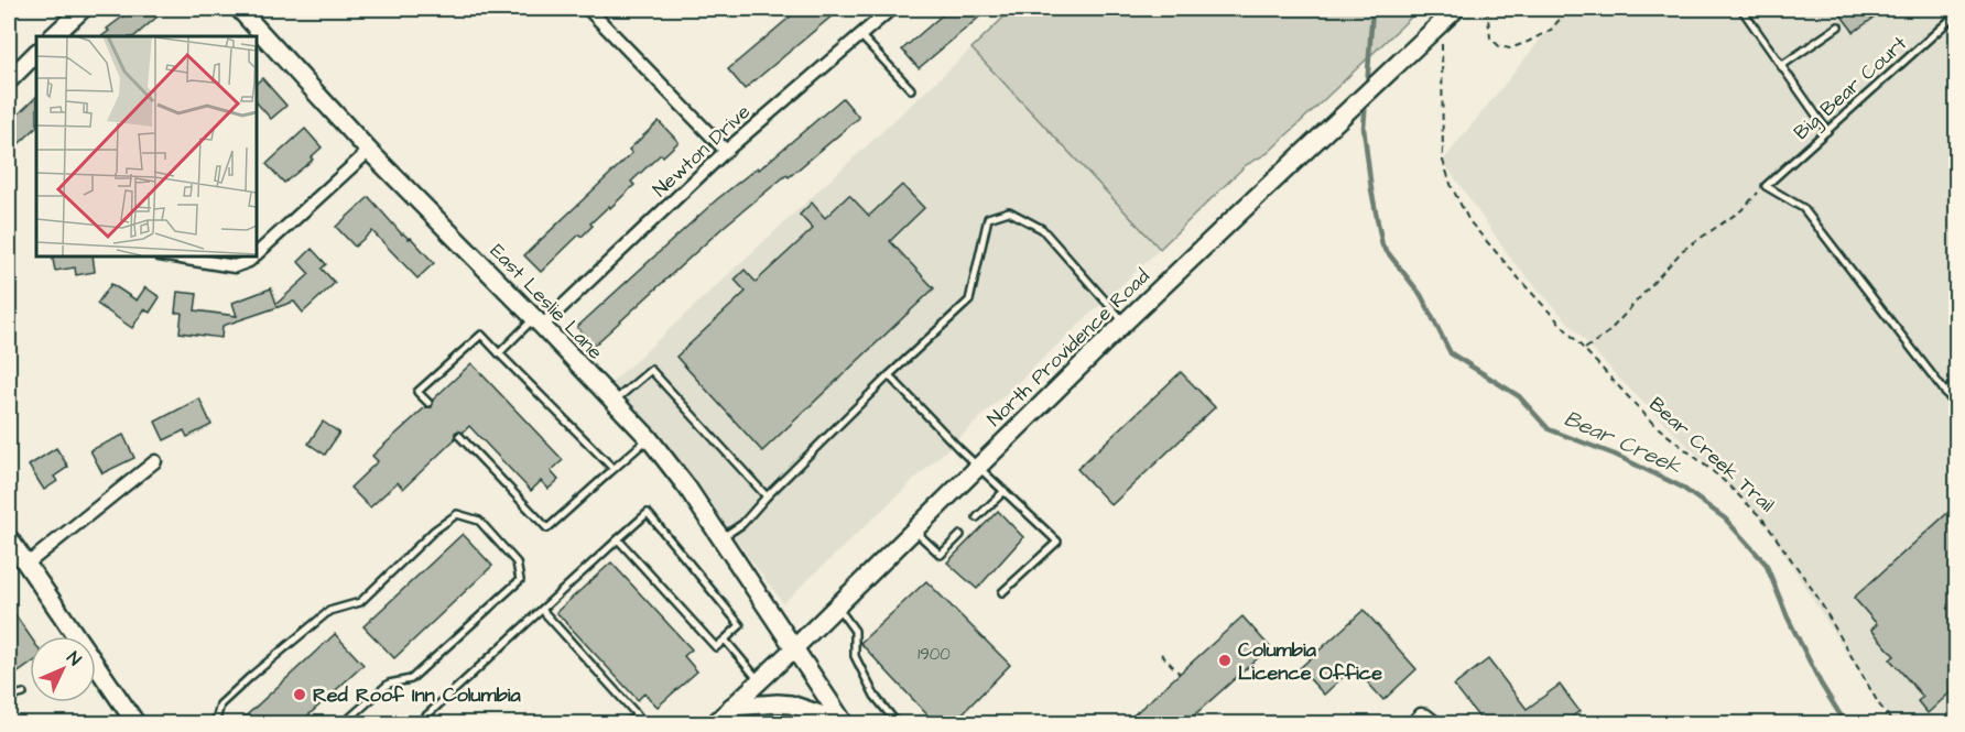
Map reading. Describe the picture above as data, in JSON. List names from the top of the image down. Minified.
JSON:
{"streets":{"street":["Newton Drive","East Leslie Lane","North Providence Road"],"lane":["Big Bear Court"],"path":["Bear Creek Trail"]},"crossings":[["Newton Drive","East Leslie Lane"],["East Leslie Lane","North Providence Road"]],"water":["Bear Creek"],"places":["Columbia Licence Office","Red Roof Inn Columbia"],"house_numbers":["1900"],"north":"top right"}
